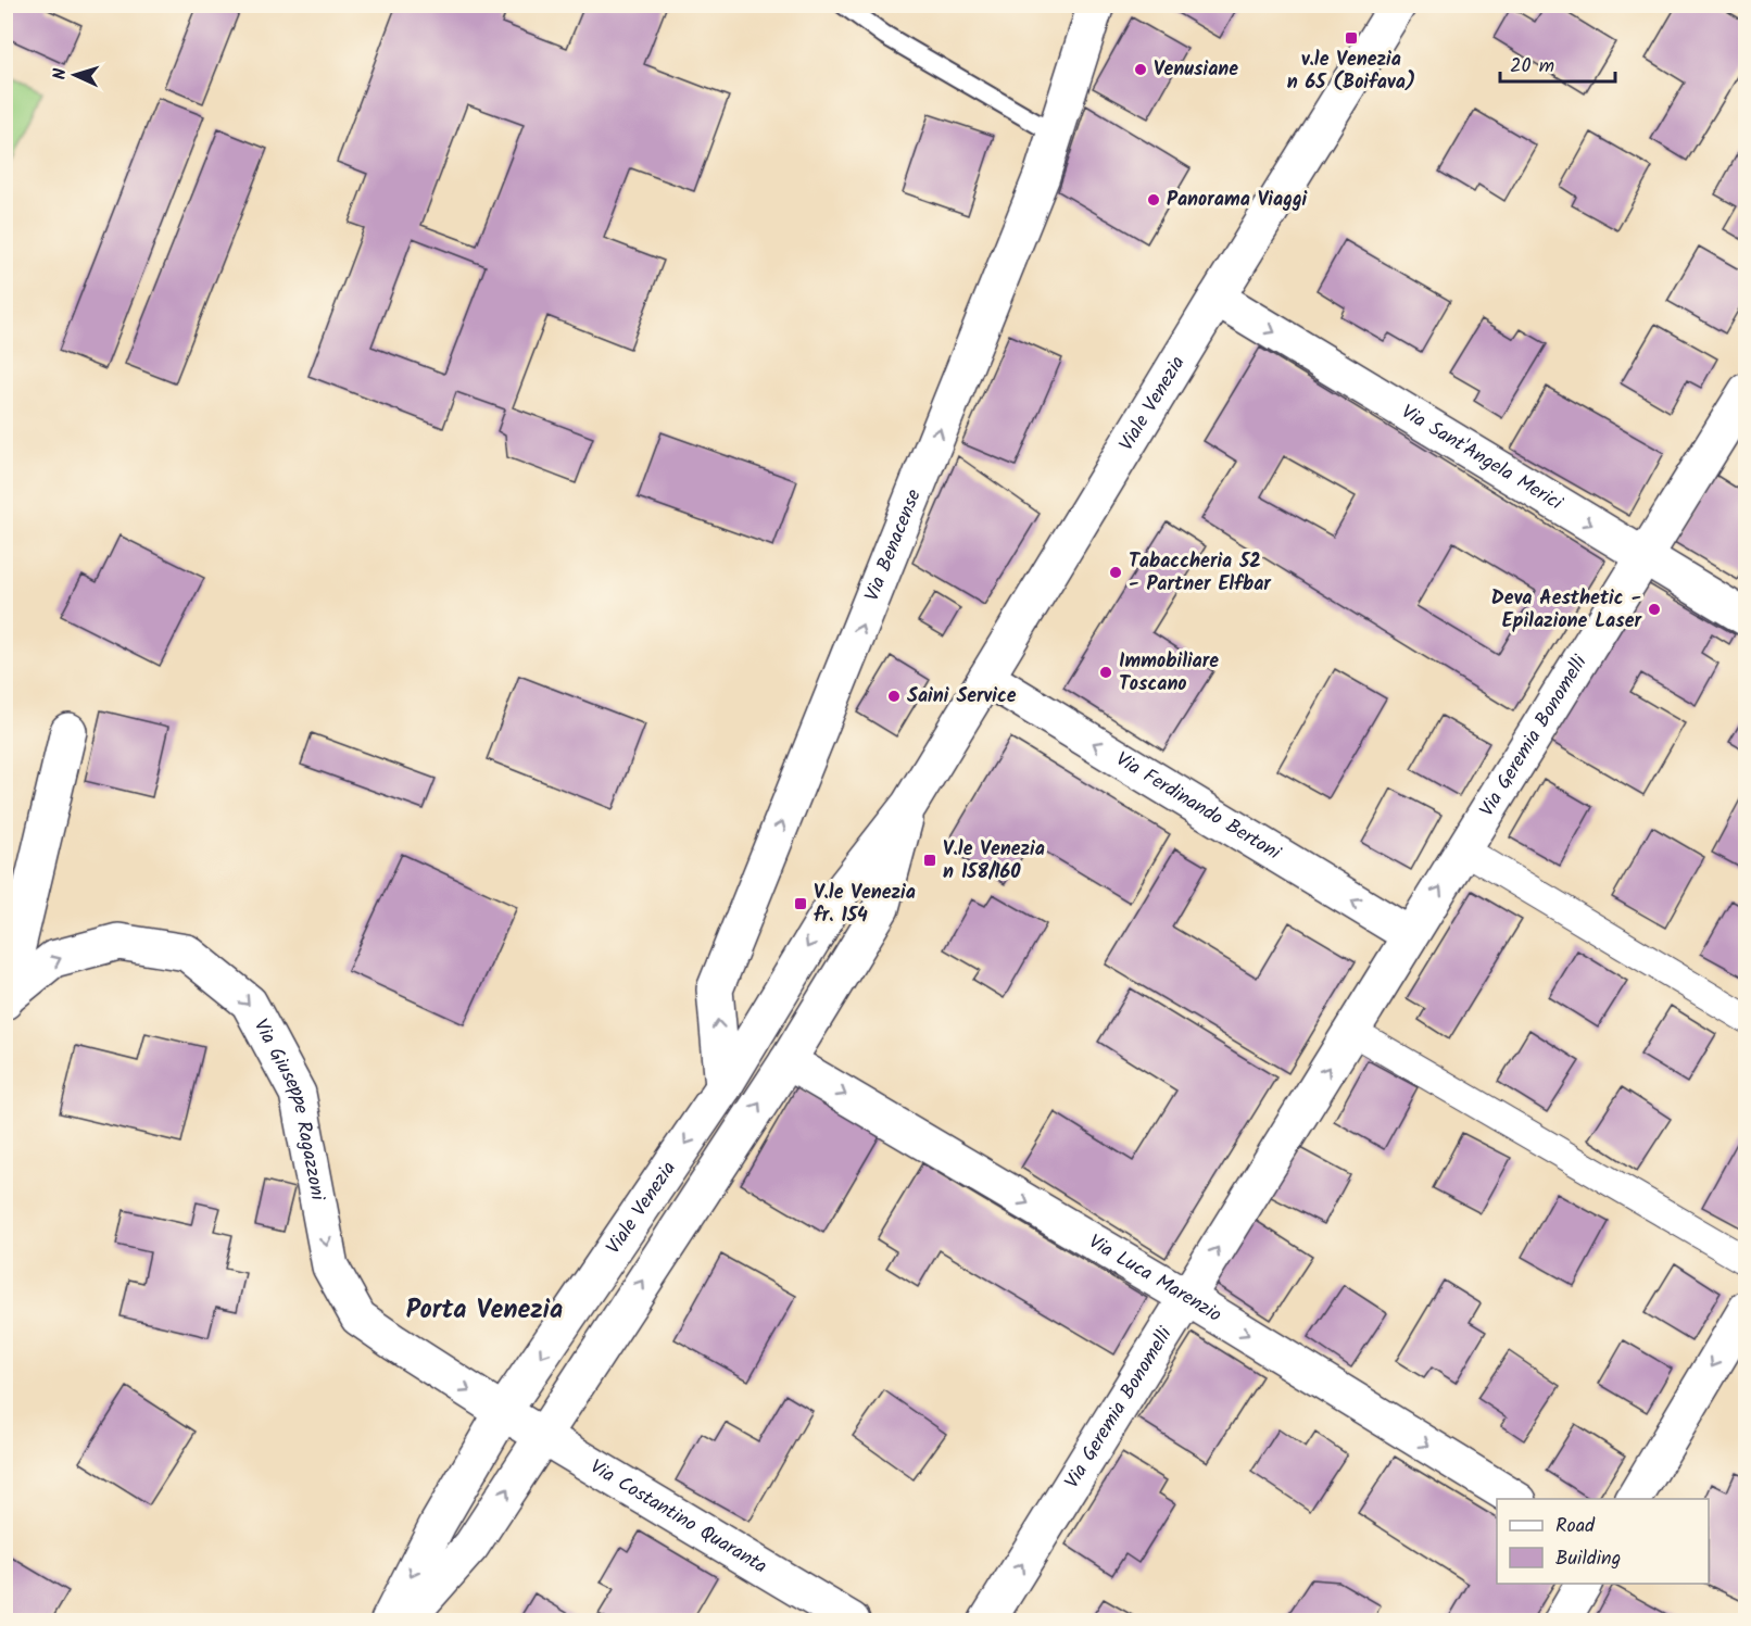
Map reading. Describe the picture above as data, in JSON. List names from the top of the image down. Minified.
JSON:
{"streets":{"street":["Viale Venezia","Via Sant'Angela Merici","Via Benacense","Via Geremia Bonomelli","Via Ferdinando Bertoni","Via Giuseppe Ragazzoni","Via Luca Marenzio","Via Costantino Quaranta"]},"crossings":[["Viale Venezia","Via Sant'Angela Merici"],["Viale Venezia","Via Benacense"],["Viale Venezia","Via Ferdinando Bertoni"],["Viale Venezia","Via Giuseppe Ragazzoni"],["Viale Venezia","Via Luca Marenzio"],["Viale Venezia","Via Costantino Quaranta"],["Via Sant'Angela Merici","Via Geremia Bonomelli"],["Via Geremia Bonomelli","Via Ferdinando Bertoni"],["Via Geremia Bonomelli","Via Luca Marenzio"],["Via Giuseppe Ragazzoni","Via Costantino Quaranta"]],"one_way":["Via Sant'Angela Merici","Via Benacense","Via Geremia Bonomelli","Via Ferdinando Bertoni","Via Giuseppe Ragazzoni"],"districts":["Porta Venezia"],"places":{"transit":["v.le Venezia n 65 (Boifava)","V.le Venezia n 158/160","V.le Venezia fr. 154"],"other":["Venusiane","Panorama Viaggi","Tabaccheria 52 - Partner Elfbar","Deva Aesthetic - Epilazione Laser","Immobiliare Toscano","Saini Service"]},"legend":["Road","Building"],"scale_bar":"20 m","north":"left"}
